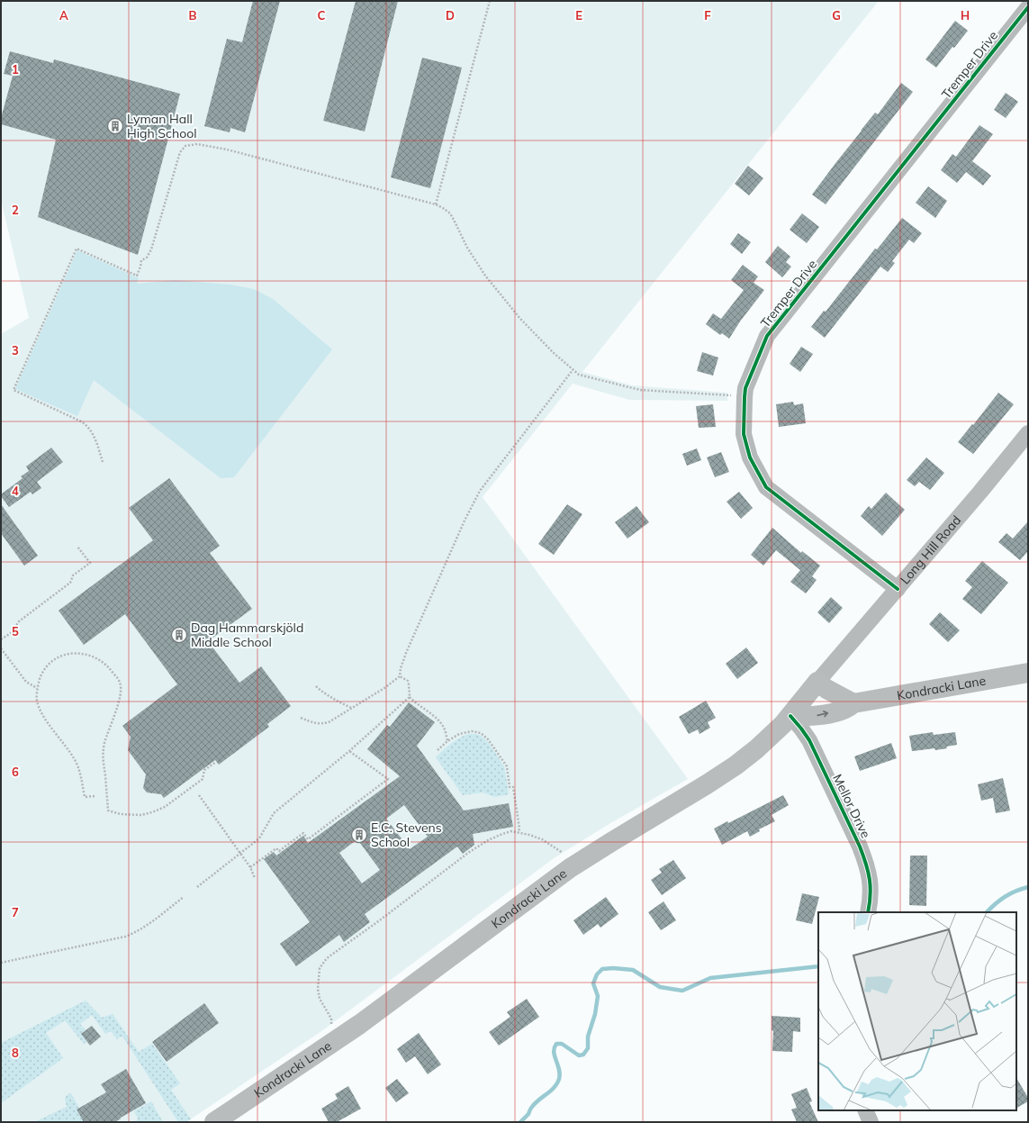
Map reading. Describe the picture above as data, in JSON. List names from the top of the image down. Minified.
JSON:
{"streets":{"main road":["Long Hill Road","Kondracki Lane"],"street":["Tremper Drive","Mellor Drive"]},"crossings":[["Tremper Drive","Long Hill Road"],["Long Hill Road","Kondracki Lane"],["Long Hill Road","Mellor Drive"],["Kondracki Lane","Mellor Drive"]],"places":{"building":["Lyman Hall High School","Dag Hammarskjöld Middle School","E.C. Stevens School"]},"grid":{"columns":["A","B","C","D","E","F","G","H"],"rows":["1","2","3","4","5","6","7","8"]}}
